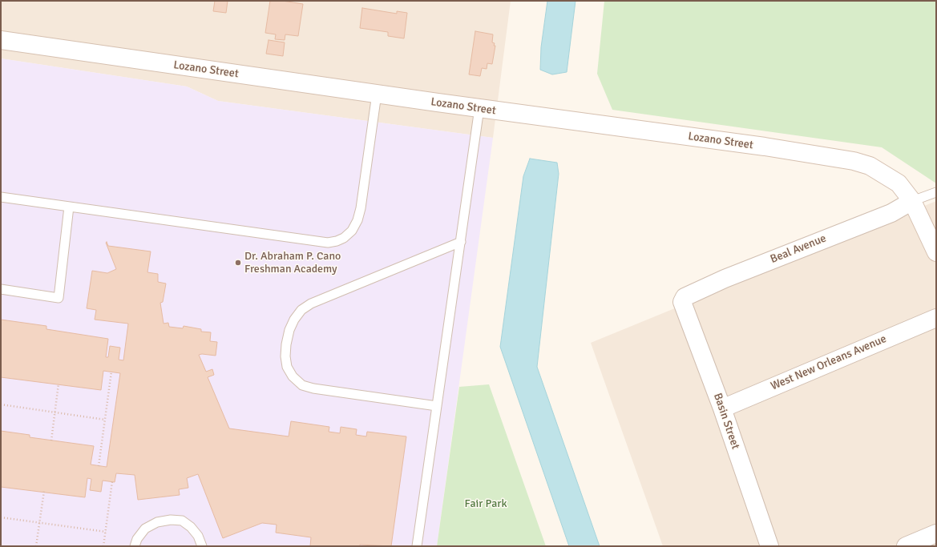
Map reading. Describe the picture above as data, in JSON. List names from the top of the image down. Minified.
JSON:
{"streets":{"street":["Lozano Street","Beal Avenue","West New Orleans Avenue","Basin Street"]},"crossings":[["Lozano Street","Beal Avenue"],["Beal Avenue","Basin Street"],["West New Orleans Avenue","Basin Street"]],"parks":["Fair Park"],"places":["Dr. Abraham P. Cano Freshman Academy"]}
